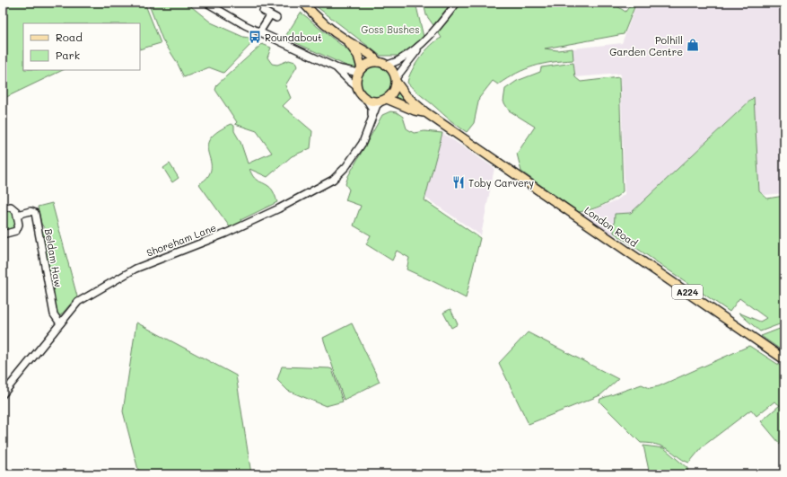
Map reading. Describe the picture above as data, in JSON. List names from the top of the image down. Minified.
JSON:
{"streets":{"main road":["London Road","A224"],"street":["Shoreham Lane","Beldam Haw"]},"crossings":[["London Road","Shoreham Lane"],["Shoreham Lane","Beldam Haw"]],"parks":["Goss Bushes"],"places":{"bus stop":["Roundabout"],"shop":["Polhill Garden Centre"],"restaurant":["Toby Carvery"]},"legend":["Road","Park"]}
